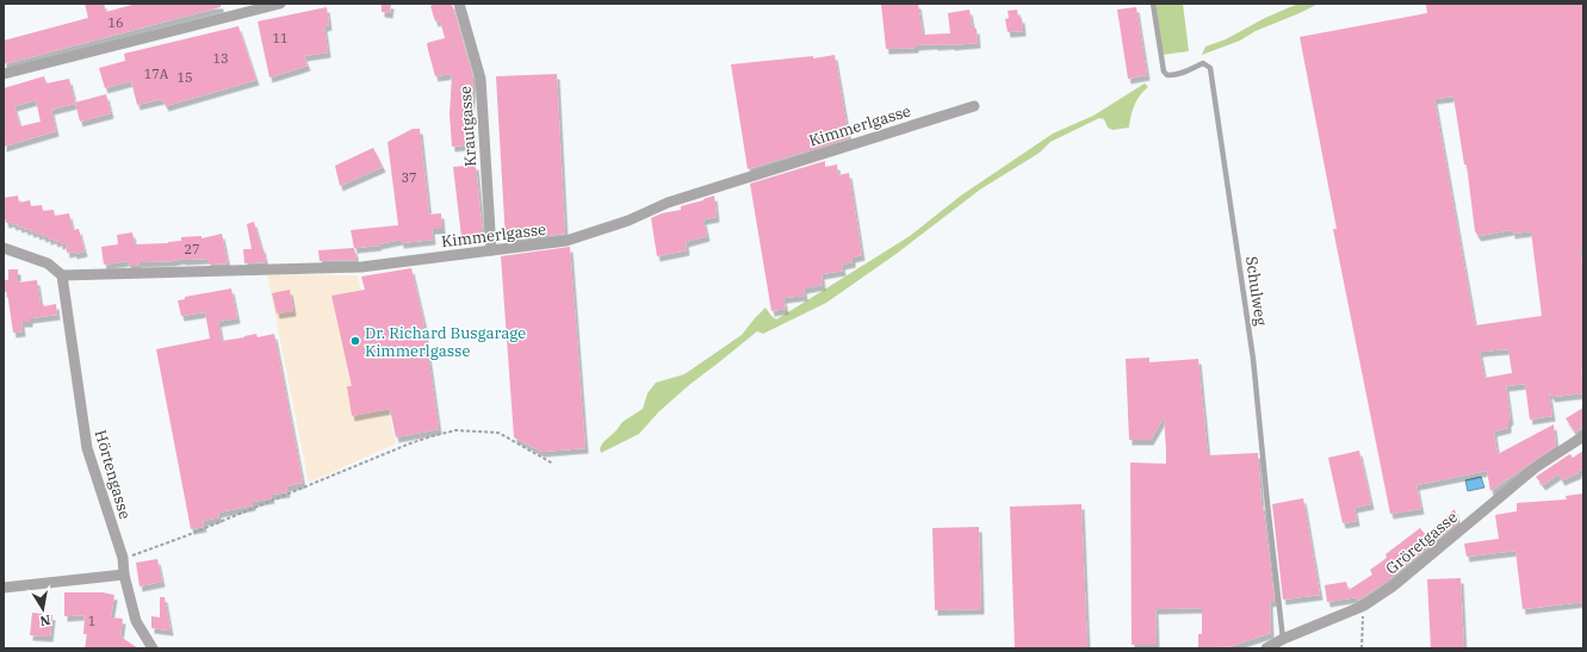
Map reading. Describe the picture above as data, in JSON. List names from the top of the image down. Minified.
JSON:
{"streets":{"street":["Kimmerlgasse","Krautgasse","Hörtengasse","Gröretgasse"],"lane":["Schulweg"]},"crossings":[["Kimmerlgasse","Krautgasse"],["Kimmerlgasse","Hörtengasse"],["Schulweg","Gröretgasse"]],"places":["Dr. Richard Busgarage Kimmerlgasse"],"house_numbers":["16","11","13","17A","15","37","27","1"],"north":"bottom"}
